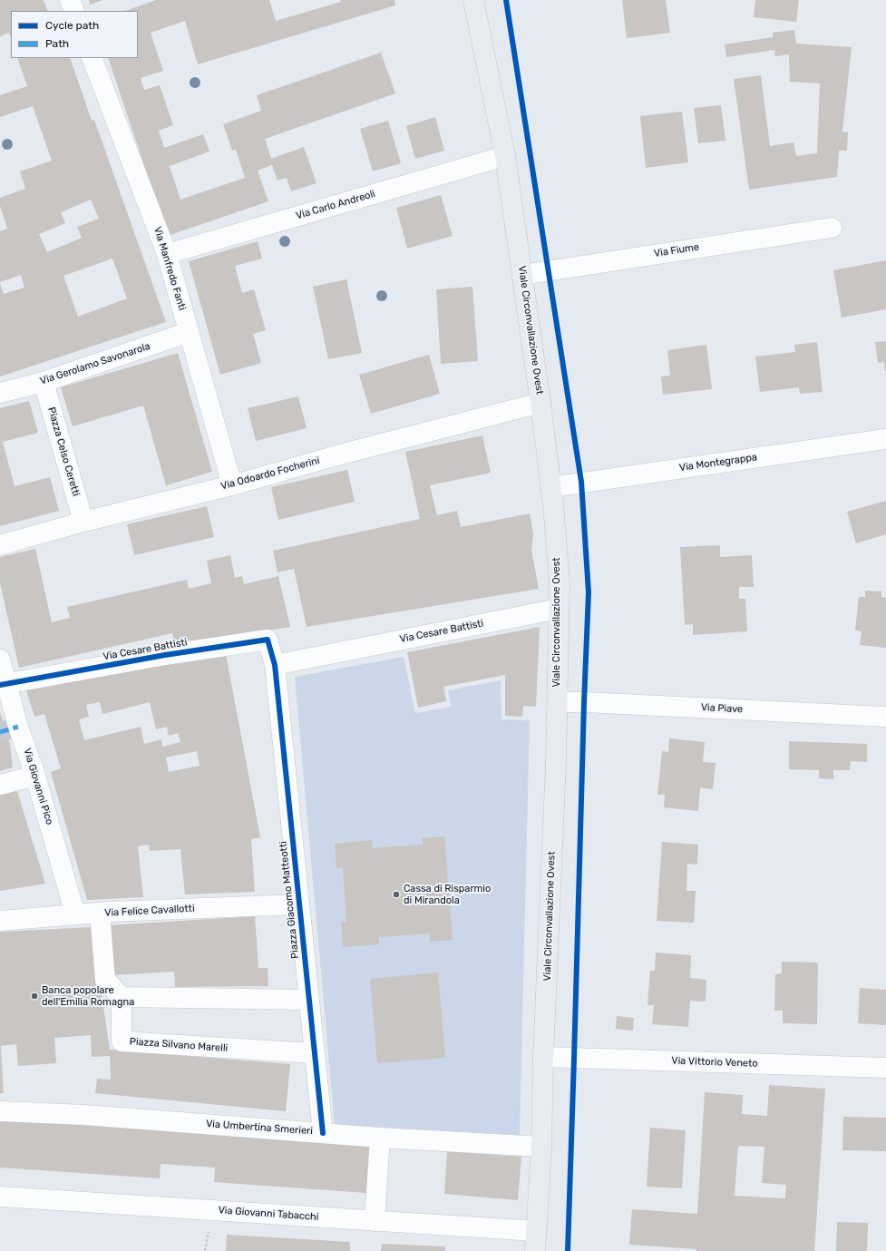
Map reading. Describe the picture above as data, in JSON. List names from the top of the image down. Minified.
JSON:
{"streets":{"main road":["Viale Circonvallazione Ovest"],"street":["Via Carlo Andreoli","Via Fiume","Via Manfredo Fanti","Via Gerolamo Savonarola","Piazza Celso Ceretti","Via Montegrappa","Via Odoardo Focherini","Via Cesare Battisti","Via Piave","Via Giovanni Pico","Piazza Giacomo Matteotti","Via Felice Cavallotti","Piazza Silvano Marelli","Via Vittorio Veneto","Via Umbertina Smerieri","Via Giovanni Tabacchi"]},"crossings":[["Via Carlo Andreoli","Via Manfredo Fanti"],["Via Carlo Andreoli","Viale Circonvallazione Ovest"],["Via Fiume","Viale Circonvallazione Ovest"],["Via Manfredo Fanti","Via Gerolamo Savonarola"],["Via Manfredo Fanti","Via Odoardo Focherini"],["Viale Circonvallazione Ovest","Via Montegrappa"],["Viale Circonvallazione Ovest","Via Odoardo Focherini"],["Viale Circonvallazione Ovest","Via Cesare Battisti"],["Viale Circonvallazione Ovest","Via Piave"],["Viale Circonvallazione Ovest","Via Vittorio Veneto"],["Viale Circonvallazione Ovest","Via Umbertina Smerieri"],["Viale Circonvallazione Ovest","Via Giovanni Tabacchi"],["Via Gerolamo Savonarola","Piazza Celso Ceretti"],["Piazza Celso Ceretti","Via Odoardo Focherini"],["Via Cesare Battisti","Via Giovanni Pico"],["Via Cesare Battisti","Piazza Giacomo Matteotti"],["Via Giovanni Pico","Via Felice Cavallotti"],["Piazza Giacomo Matteotti","Via Felice Cavallotti"],["Piazza Giacomo Matteotti","Piazza Silvano Marelli"],["Piazza Giacomo Matteotti","Via Umbertina Smerieri"]],"places":["Cassa di Risparmio di Mirandola","Banca popolare dell'Emilia Romagna"],"legend":["Cycle path","Path"]}
